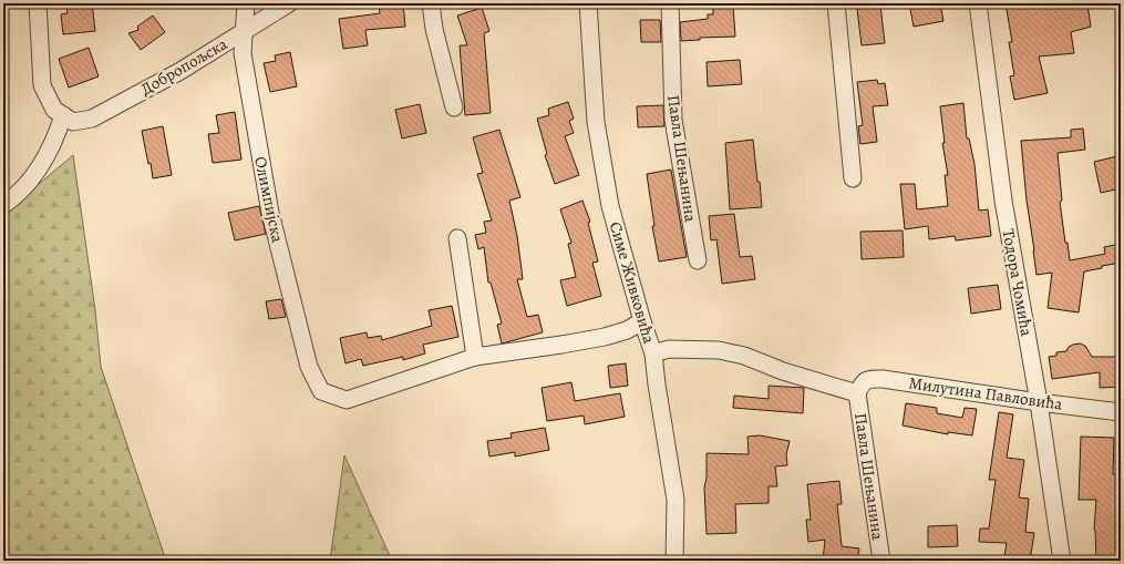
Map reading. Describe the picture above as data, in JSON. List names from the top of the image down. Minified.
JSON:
{"streets":{"street":["Добропољска","Павла Шењанина","Олимпијска","Симе Живковића","Тодора Чомића","Милутина Павловића"]},"crossings":[["Добропољска","Олимпијска"],["Павла Шењанина","Милутина Павловића"],["Тодора Чомића","Милутина Павловића"]]}
